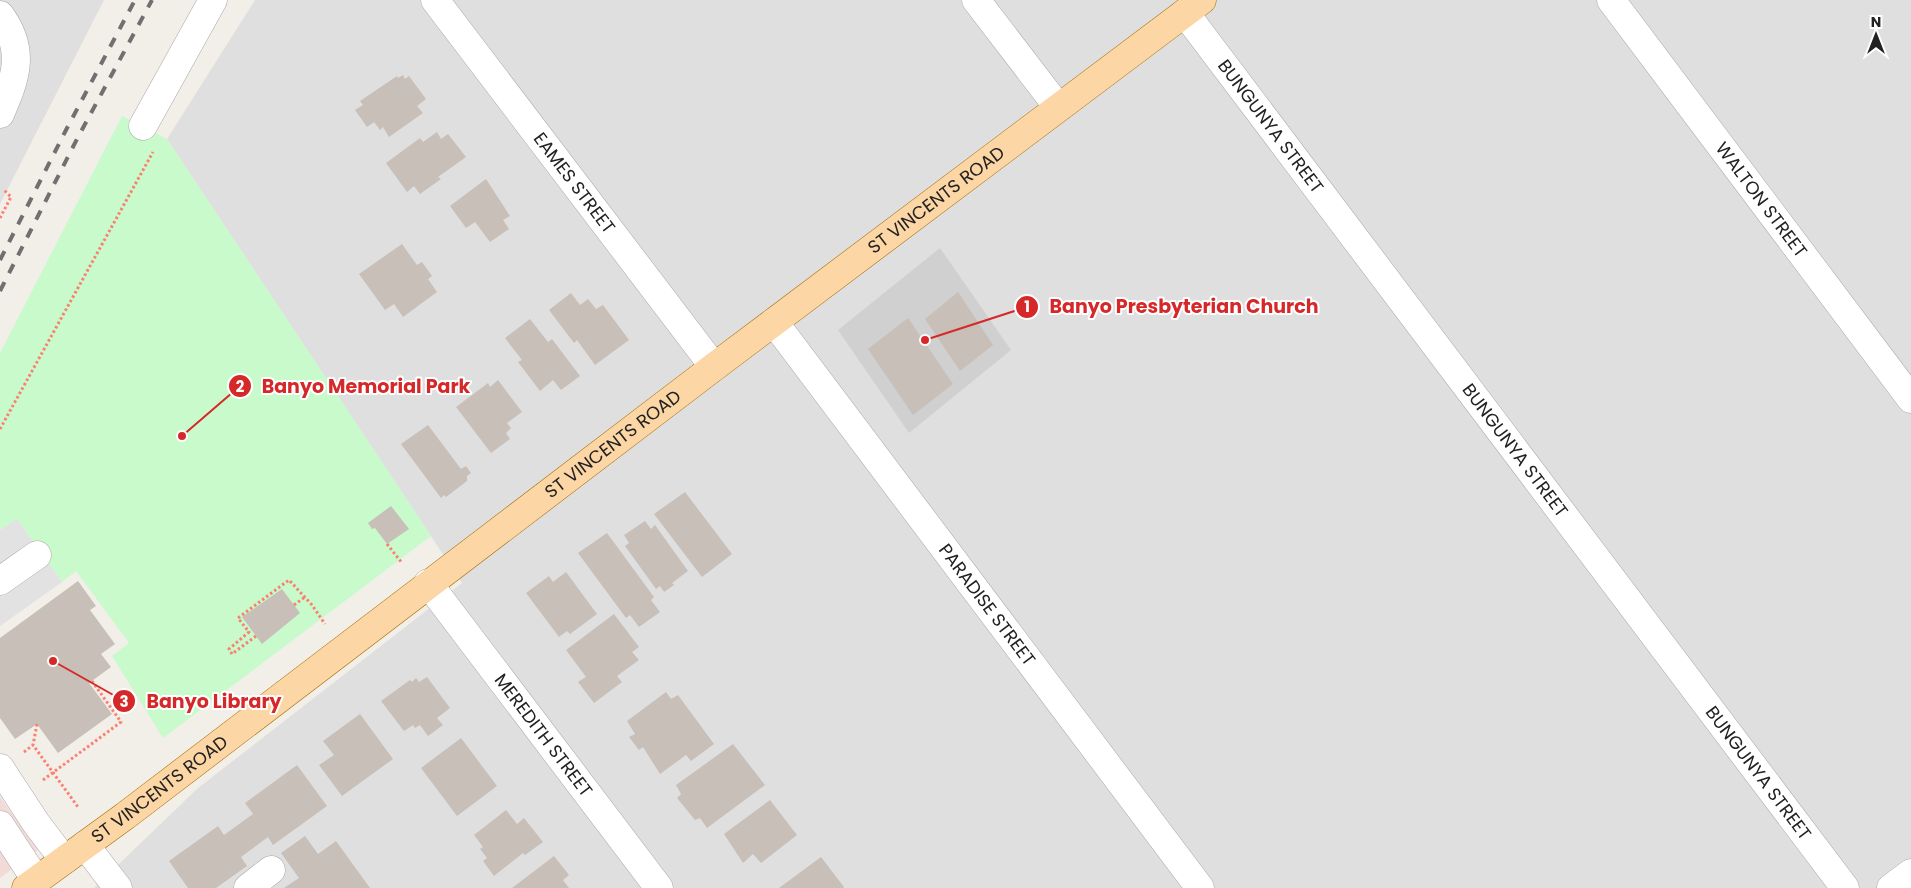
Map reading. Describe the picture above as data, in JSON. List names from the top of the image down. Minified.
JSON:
{"streets":{"main road":["ST VINCENTS ROAD"],"street":["BUNGUNYA STREET","EAMES STREET","WALTON STREET","PARADISE STREET","MEREDITH STREET"]},"crossings":[["BUNGUNYA STREET","ST VINCENTS ROAD"],["EAMES STREET","ST VINCENTS ROAD"],["ST VINCENTS ROAD","PARADISE STREET"],["ST VINCENTS ROAD","MEREDITH STREET"]],"places":["Banyo Presbyterian Church","Banyo Memorial Park","Banyo Library"],"north":"top"}
